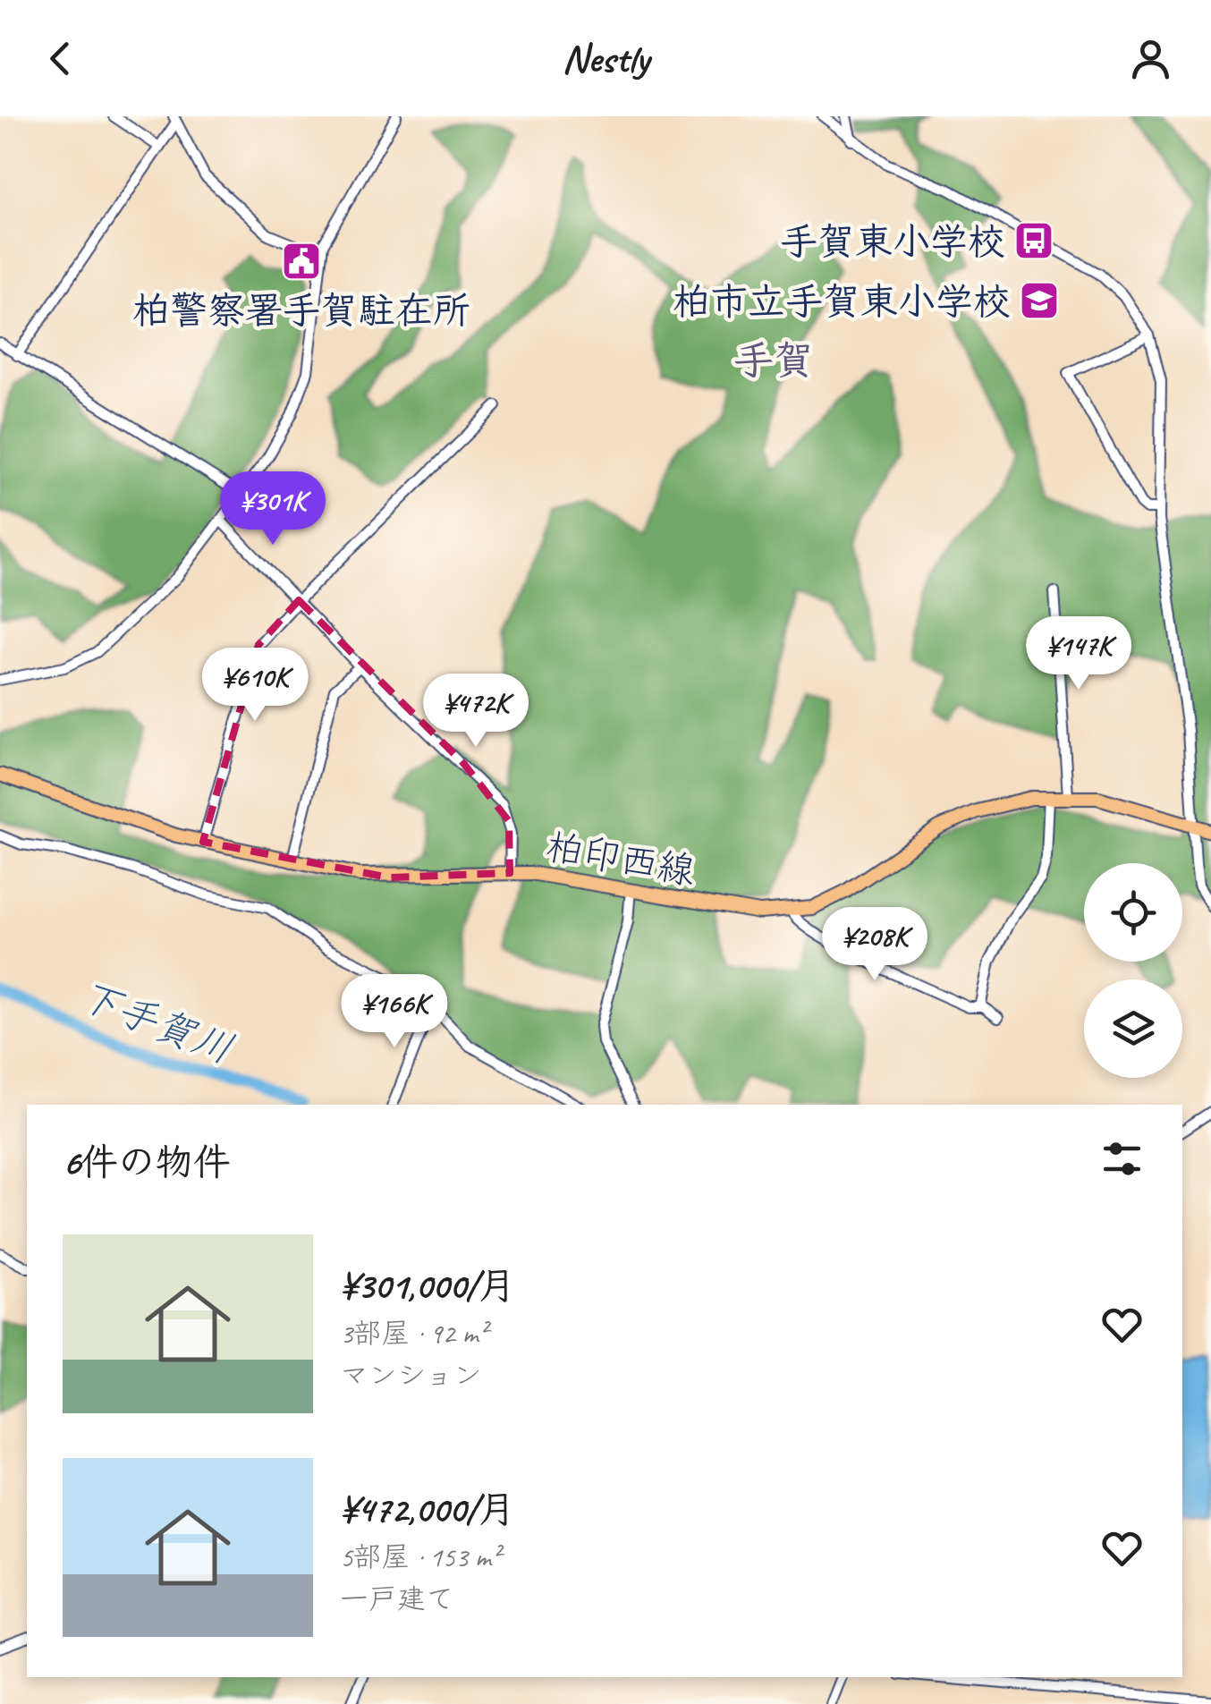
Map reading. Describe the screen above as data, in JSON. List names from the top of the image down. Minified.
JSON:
{"streets":{"main road":["柏印西線"]},"districts":["手賀"],"water":["下手賀川"],"places":{"bus stop":["手賀東小学校"],"public building":["柏警察署手賀駐在所"],"school or university":["柏市立手賀東小学校"]},"page":{"header":"Nestly","price":["¥301K","¥147K","¥610K","¥472K","¥208K","¥166K"],"heading":"6件の物件","list":[{"name":"¥301,000/月","note":"3部屋 · 92 m² · マンション"},{"name":"¥472,000/月","note":"5部屋 · 153 m² · 一戸建て"}]}}
